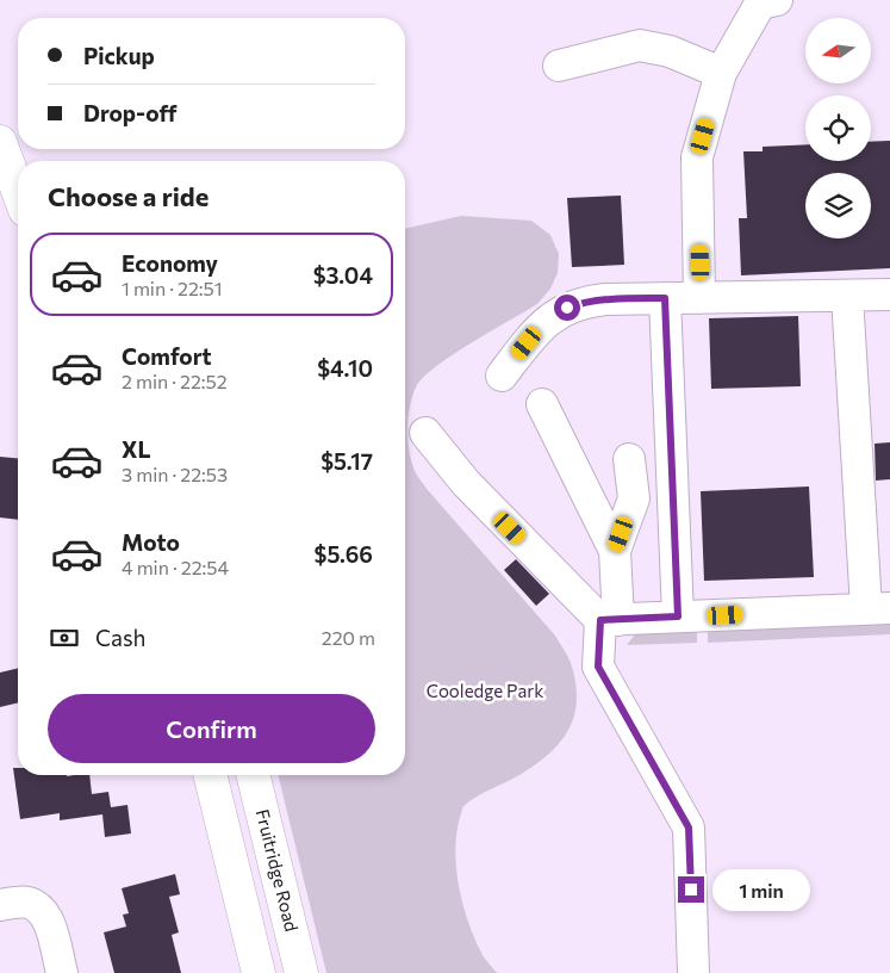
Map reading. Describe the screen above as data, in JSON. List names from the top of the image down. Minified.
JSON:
{"streets":{"main road":["Fruitridge Road"]},"parks":["Cooledge Park"],"north":"left","page":{"banner":["Pickup","Drop-off"],"heading":"Choose a ride","list":[{"name":"Economy","note":"1 min · 22:51","value":"$3.04"},{"name":"Comfort","note":"2 min · 22:52","value":"$4.10"},{"name":"XL","note":"3 min · 22:53","value":"$5.17"},{"name":"Moto","note":"4 min · 22:54","value":"$5.66"}],"pay":["Cash","220 m"],"buttons":"Confirm","bubble":"1 min"}}
